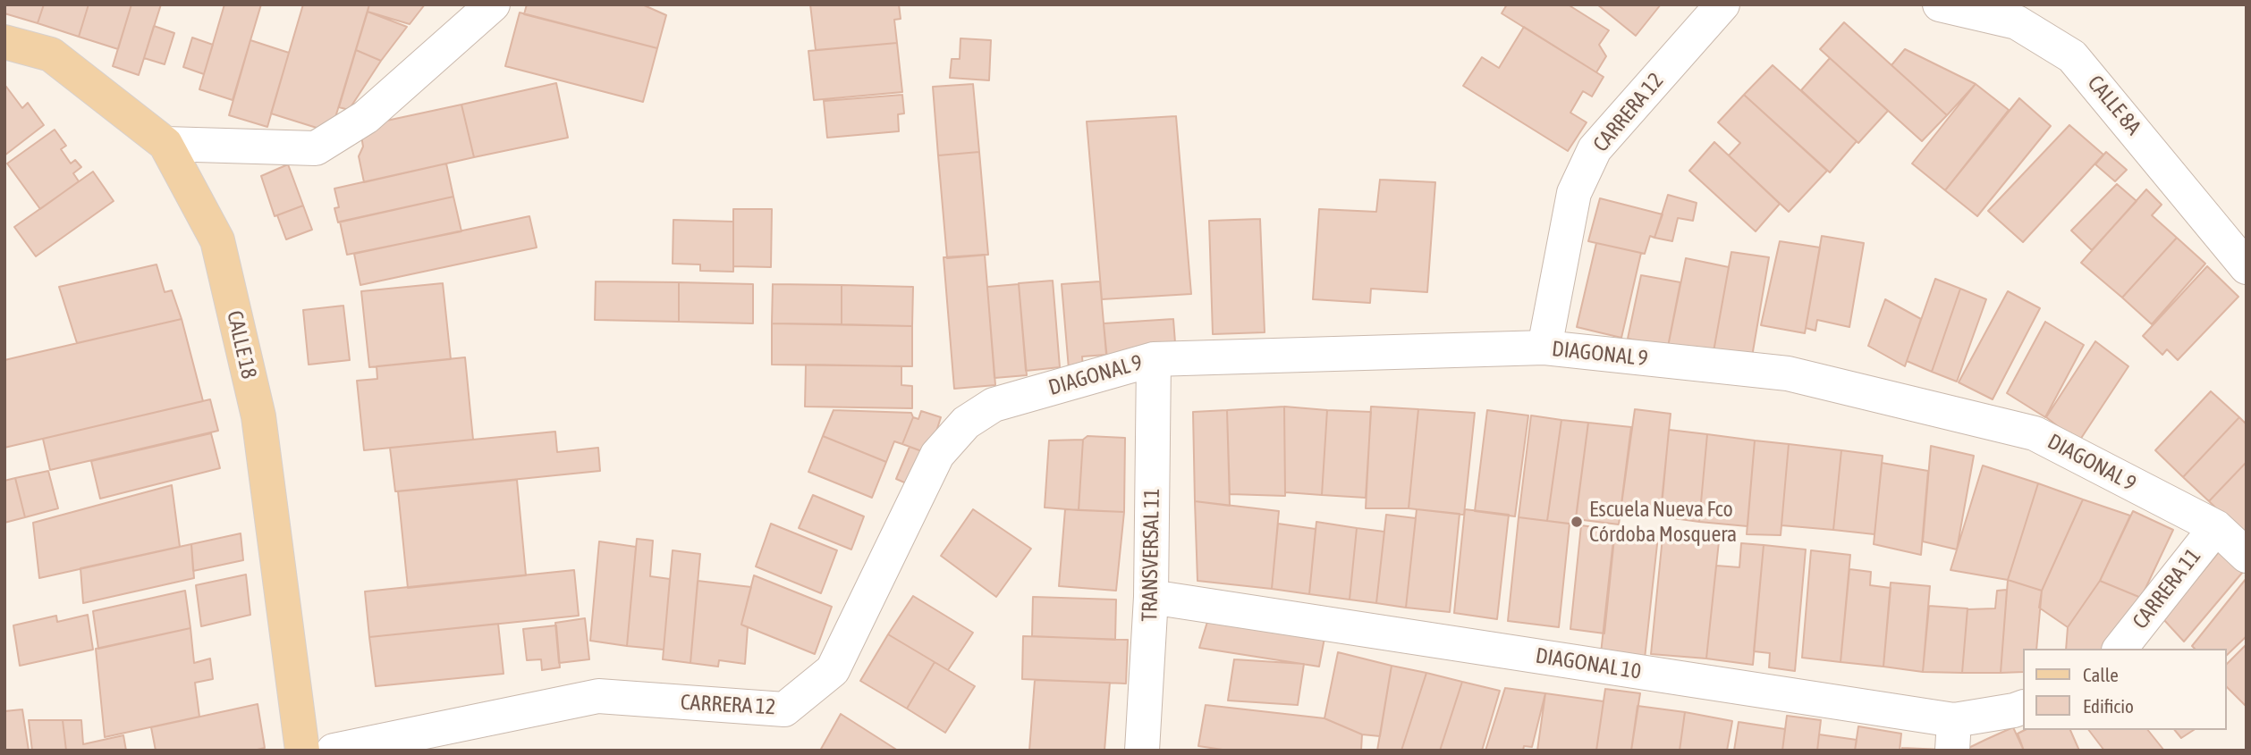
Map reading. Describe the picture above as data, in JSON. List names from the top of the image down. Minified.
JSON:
{"streets":{"main road":["CALLE 18"],"street":["CALLE 8A","CARRERA 12","DIAGONAL 9","TRANSVERSAL 11","CARRERA 11","DIAGONAL 10"]},"crossings":[["CARRERA 12","DIAGONAL 9"],["DIAGONAL 9","TRANSVERSAL 11"],["DIAGONAL 9","CARRERA 11"],["TRANSVERSAL 11","DIAGONAL 10"]],"places":["Escuela Nueva Fco Córdoba Mosquera"],"legend":["Calle","Edificio"]}
